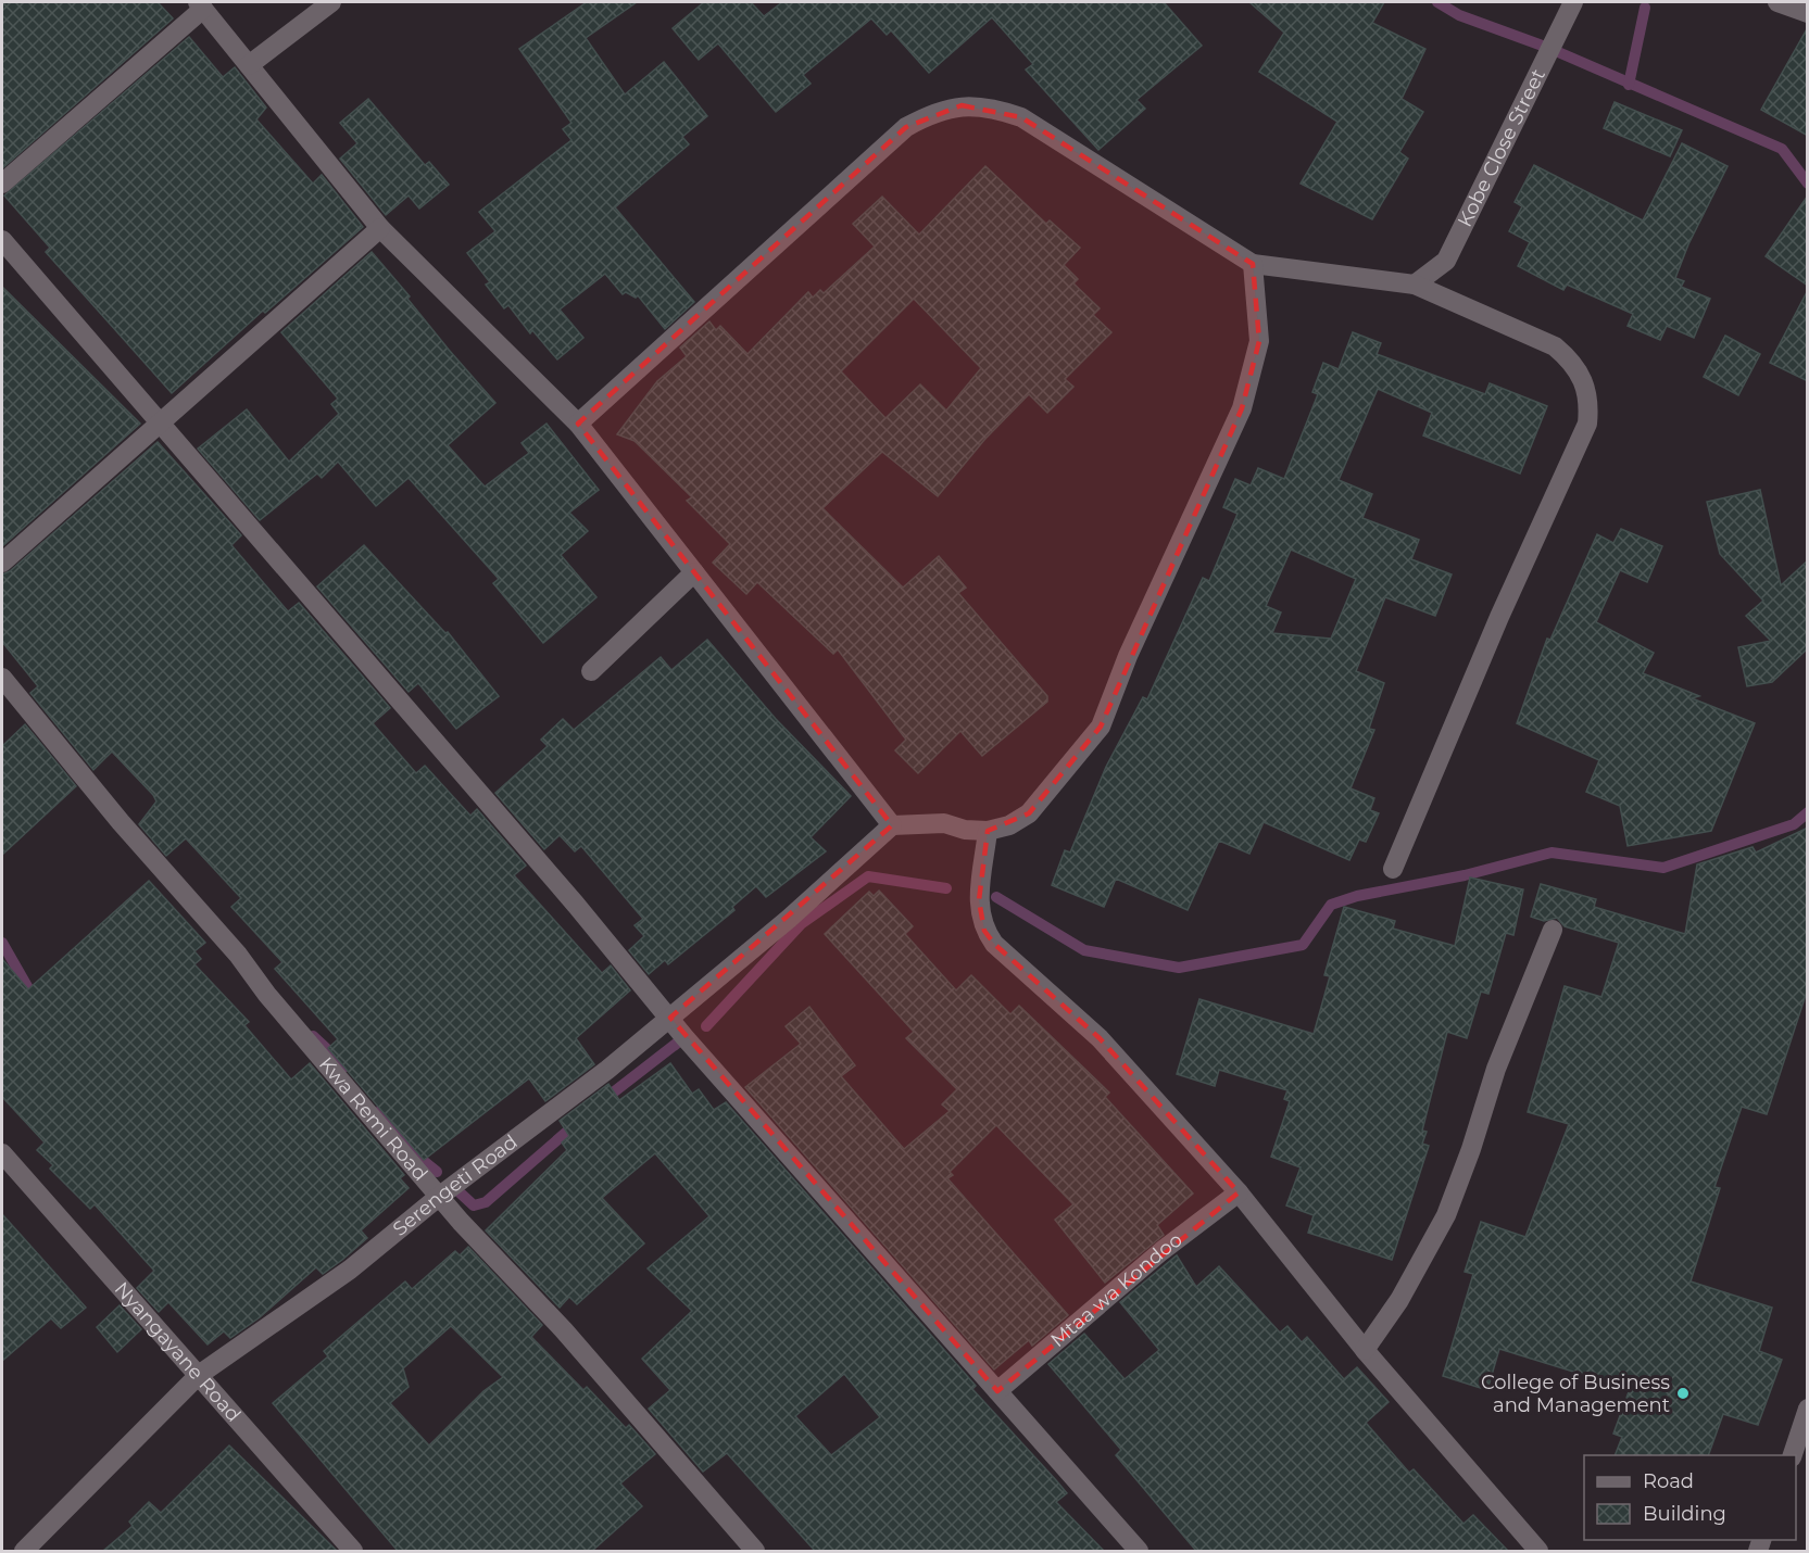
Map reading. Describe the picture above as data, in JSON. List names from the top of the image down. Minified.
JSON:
{"streets":{"street":["Kobe Close Street","Kwa Remi Road","Serengeti Road","Mtaa wa Kondoo","Nyangayane Road"]},"crossings":[["Kwa Remi Road","Serengeti Road"],["Serengeti Road","Nyangayane Road"]],"places":["College of Business and Management"],"legend":["Road","Building"]}
